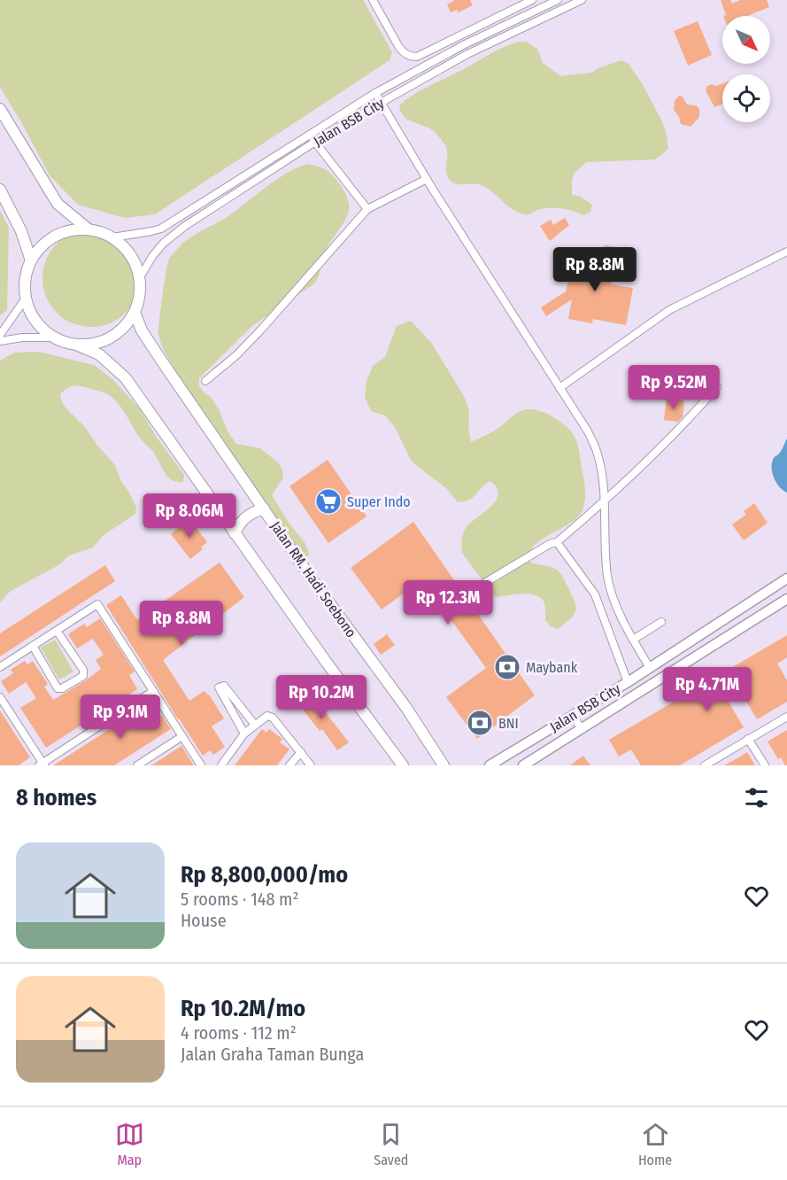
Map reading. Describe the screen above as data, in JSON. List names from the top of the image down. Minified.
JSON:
{"streets":{"main road":["Jalan RM. Hadi Soebono"],"street":["Jalan BSB City"]},"crossings":[["Jalan BSB City","Jalan RM. Hadi Soebono"]],"places":{"supermarket":["Super Indo"],"bank":["Maybank","BNI"]},"north":"bottom right","page":{"price":["Rp 8.8M","Rp 9.52M","Rp 8.06M","Rp 12.3M","Rp 8.8M","Rp 4.71M","Rp 10.2M","Rp 9.1M"],"heading":"8 homes","list":[{"name":"Rp 8,800,000/mo","note":"5 rooms · 148 m² · House"},{"name":"Rp 10.2M/mo","note":"4 rooms · 112 m² · Jalan Graha Taman Bunga"}],"tabs":["Map","Saved","Home"]}}
